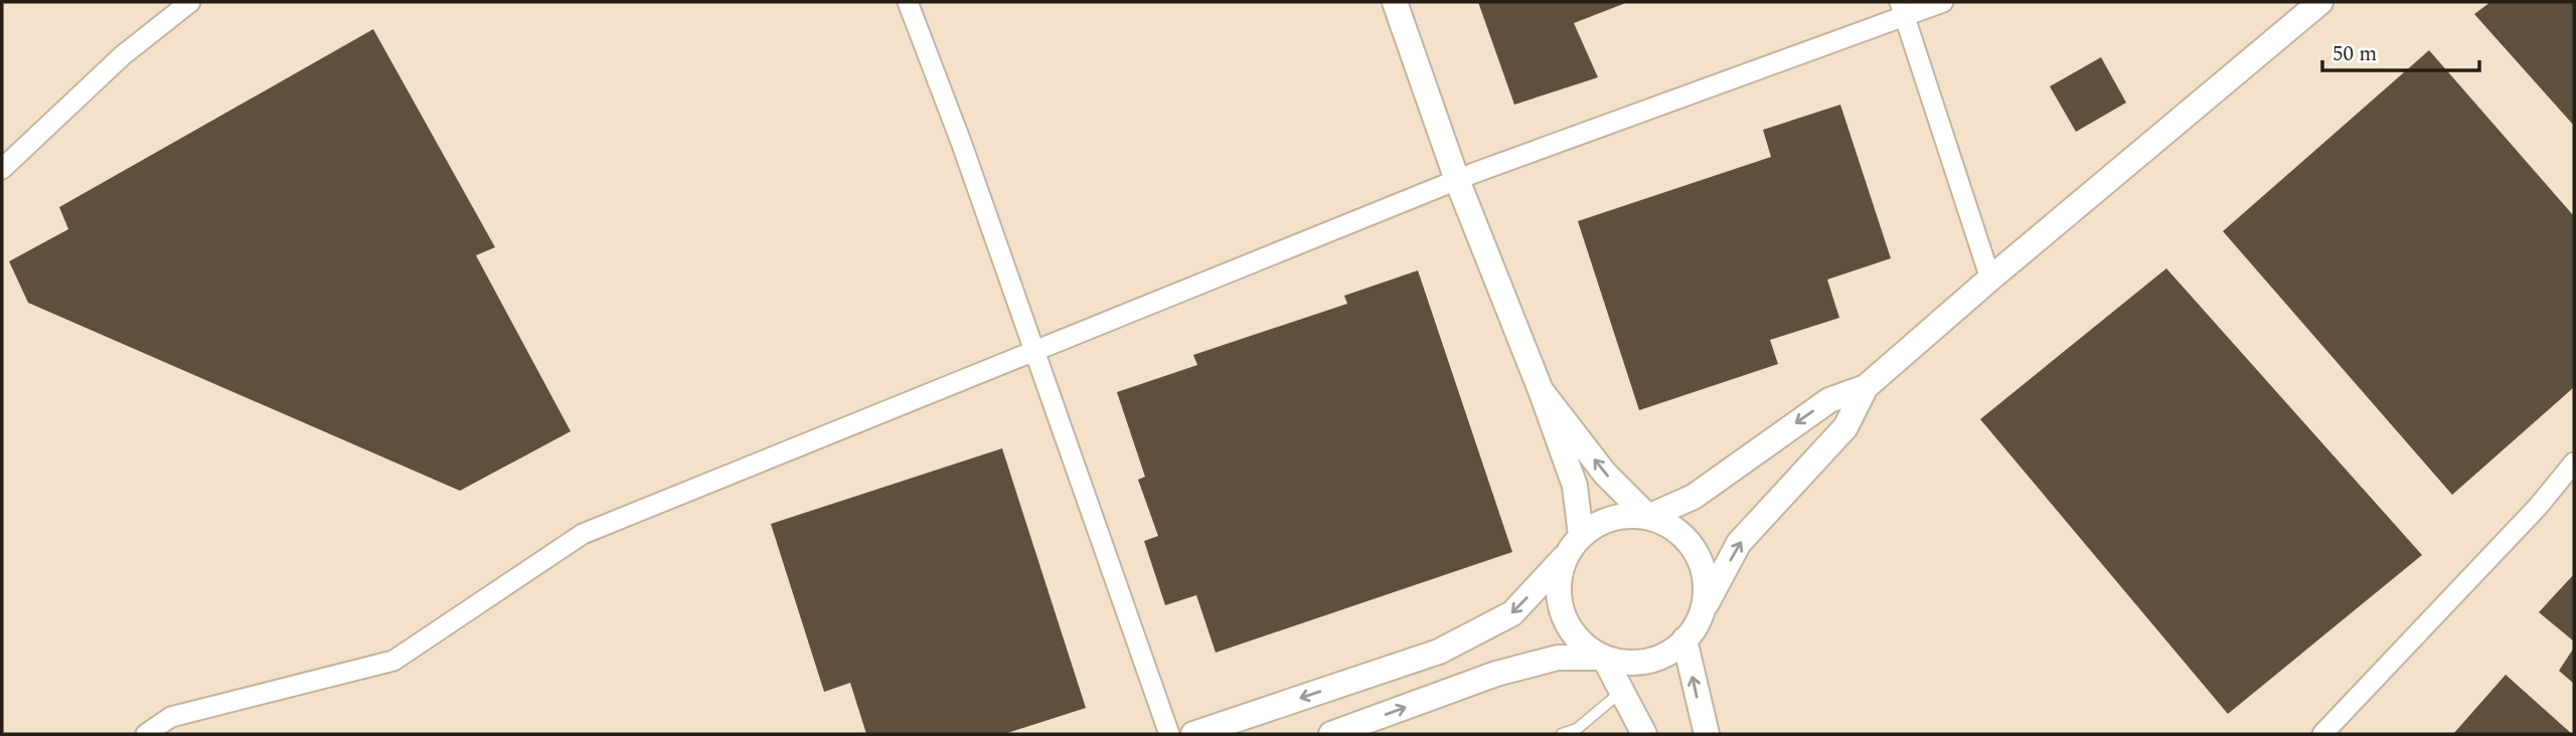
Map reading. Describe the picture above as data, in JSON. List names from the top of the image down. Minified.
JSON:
{"scale_bar":"50 m"}
